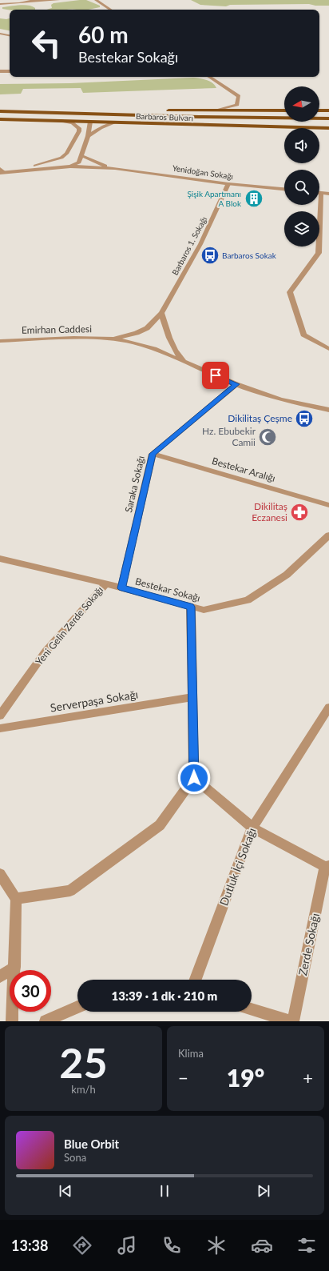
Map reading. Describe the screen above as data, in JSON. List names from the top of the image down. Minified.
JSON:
{"streets":{"main road":["Barbaros Bulvarı"],"street":["Yenidoğan Sokağı","Barbaros 1. Sokağı","Emirhan Caddesi","Bestekar Aralığı","Saraka Sokağı","Bestekar Sokağı","Yeni Gelin Zerde Sokağı","Serverpaşa Sokağı","Dutluk İçi Sokağı","Zerde Sokağı"]},"crossings":[["Yenidoğan Sokağı","Barbaros 1. Sokağı"],["Barbaros 1. Sokağı","Emirhan Caddesi"],["Bestekar Aralığı","Saraka Sokağı"],["Saraka Sokağı","Bestekar Sokağı"],["Bestekar Sokağı","Yeni Gelin Zerde Sokağı"]],"places":{"building":["Şişik Apartmanı A Blok"],"bus stop":["Barbaros Sokak","Dikilitaş Çeşme"],"mosque":["Hz. Ebubekir Camii"],"pharmacy":["Dikilitaş Eczanesi"]},"north":"left","page":{"turn":["60 m","Bestekar Sokağı"],"limit":"30","trip":"13:39 · 1 dk · 210 m","tile":[["25","km/h"],"Klima"],"heat":["−","19°","+"],"song":["Blue Orbit","Sona"],"tabs":"13:38"}}
